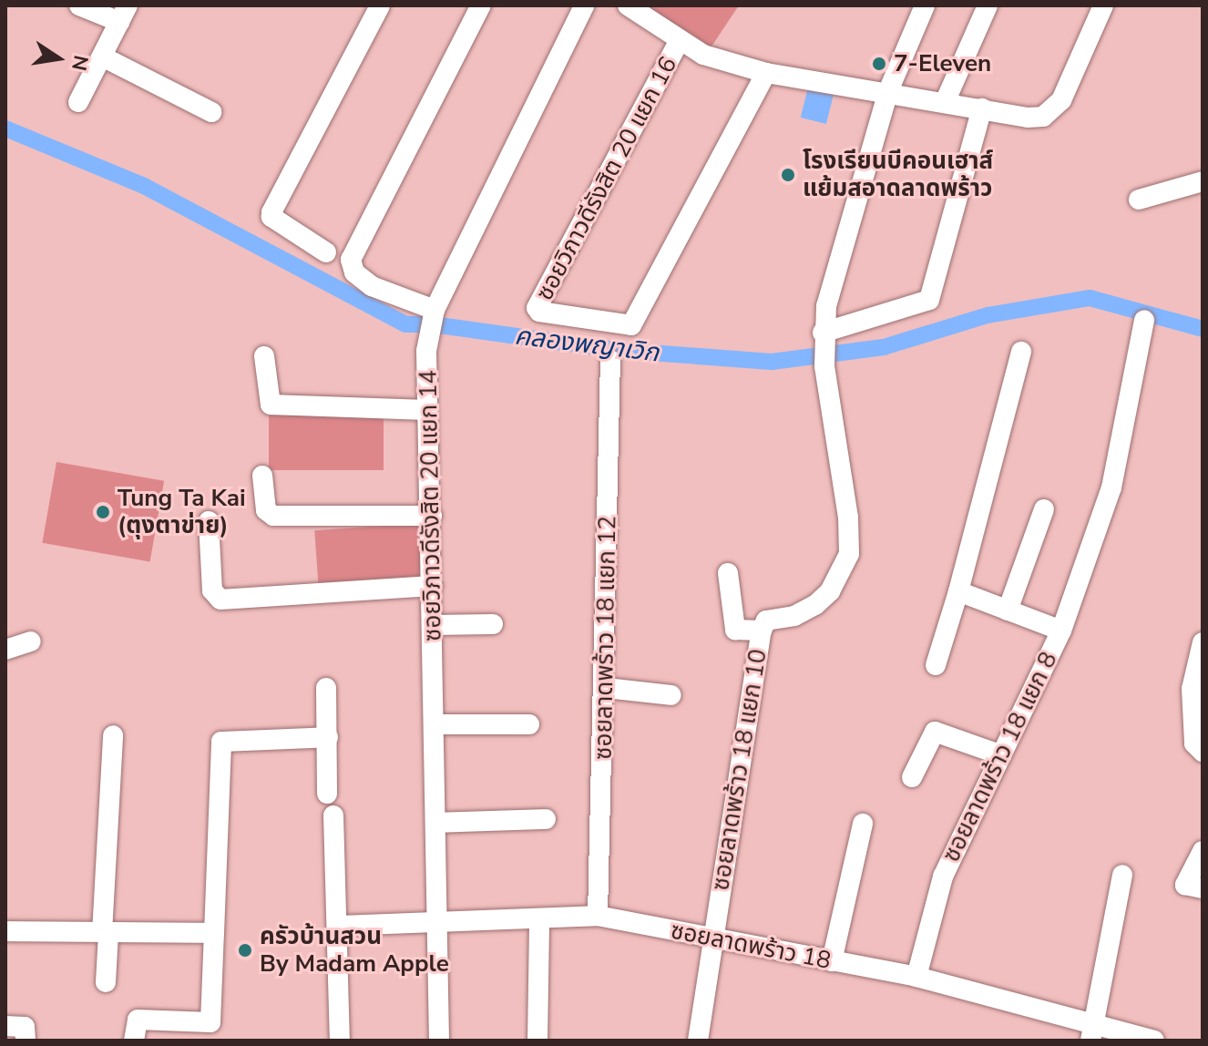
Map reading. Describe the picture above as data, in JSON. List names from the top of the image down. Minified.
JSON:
{"streets":{"street":["ซอยวิภาวดีรังสิต 20 แยก 16","ซอยวิภาวดีรังสิต 20 แยก 14","ซอยลาดพร้าว 18 แยก 12","ซอยลาดพร้าว 18 แยก 8","ซอยลาดพร้าว 18 แยก 10","ซอยลาดพร้าว 18"]},"crossings":[["ซอยวิภาวดีรังสิต 20 แยก 14","ซอยลาดพร้าว 18"],["ซอยลาดพร้าว 18 แยก 12","ซอยลาดพร้าว 18"],["ซอยลาดพร้าว 18 แยก 8","ซอยลาดพร้าว 18"],["ซอยลาดพร้าว 18 แยก 10","ซอยลาดพร้าว 18"]],"water":["คลองพญาเวิก"],"places":["7-Eleven","โรงเรียนบีคอนเฮาส์ แย้มสอาดลาดพร้าว","Tung Ta Kai (ตุงตาข่าย)","ครัวบ้านสวน By Madam Apple"],"north":"right"}
